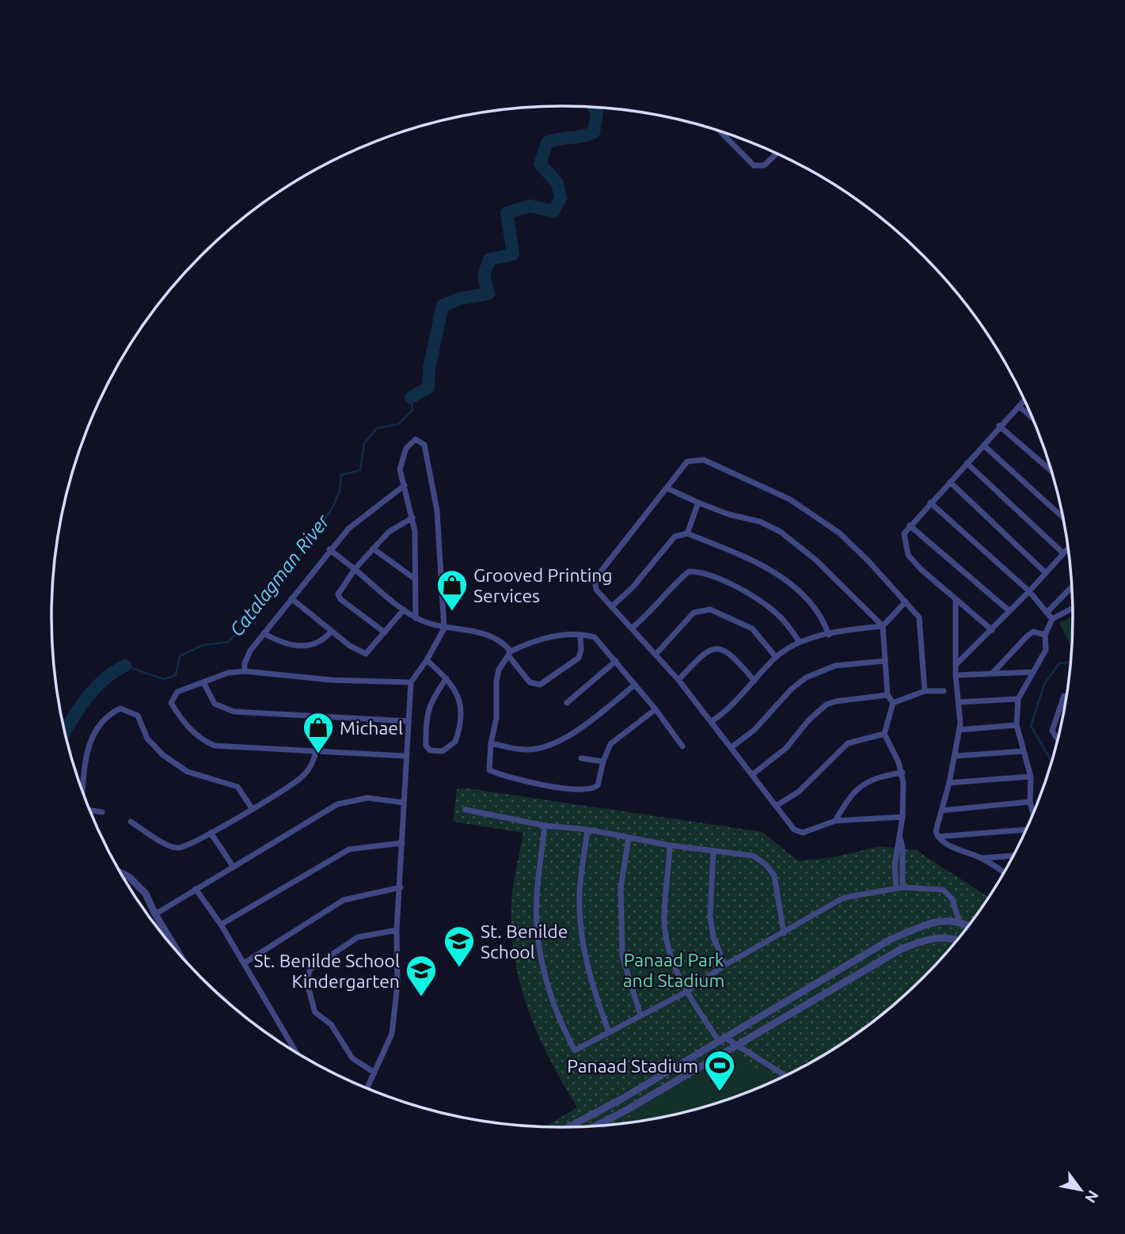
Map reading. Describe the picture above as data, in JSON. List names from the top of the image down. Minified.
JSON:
{"water":["Catalagman River"],"parks":["Panaad Park and Stadium"],"places":{"shop":["Grooved Printing Services","Michael"],"school or university":["St. Benilde School","St. Benilde School Kindergarten"],"sports":["Panaad Stadium"]},"north":"bottom right"}
